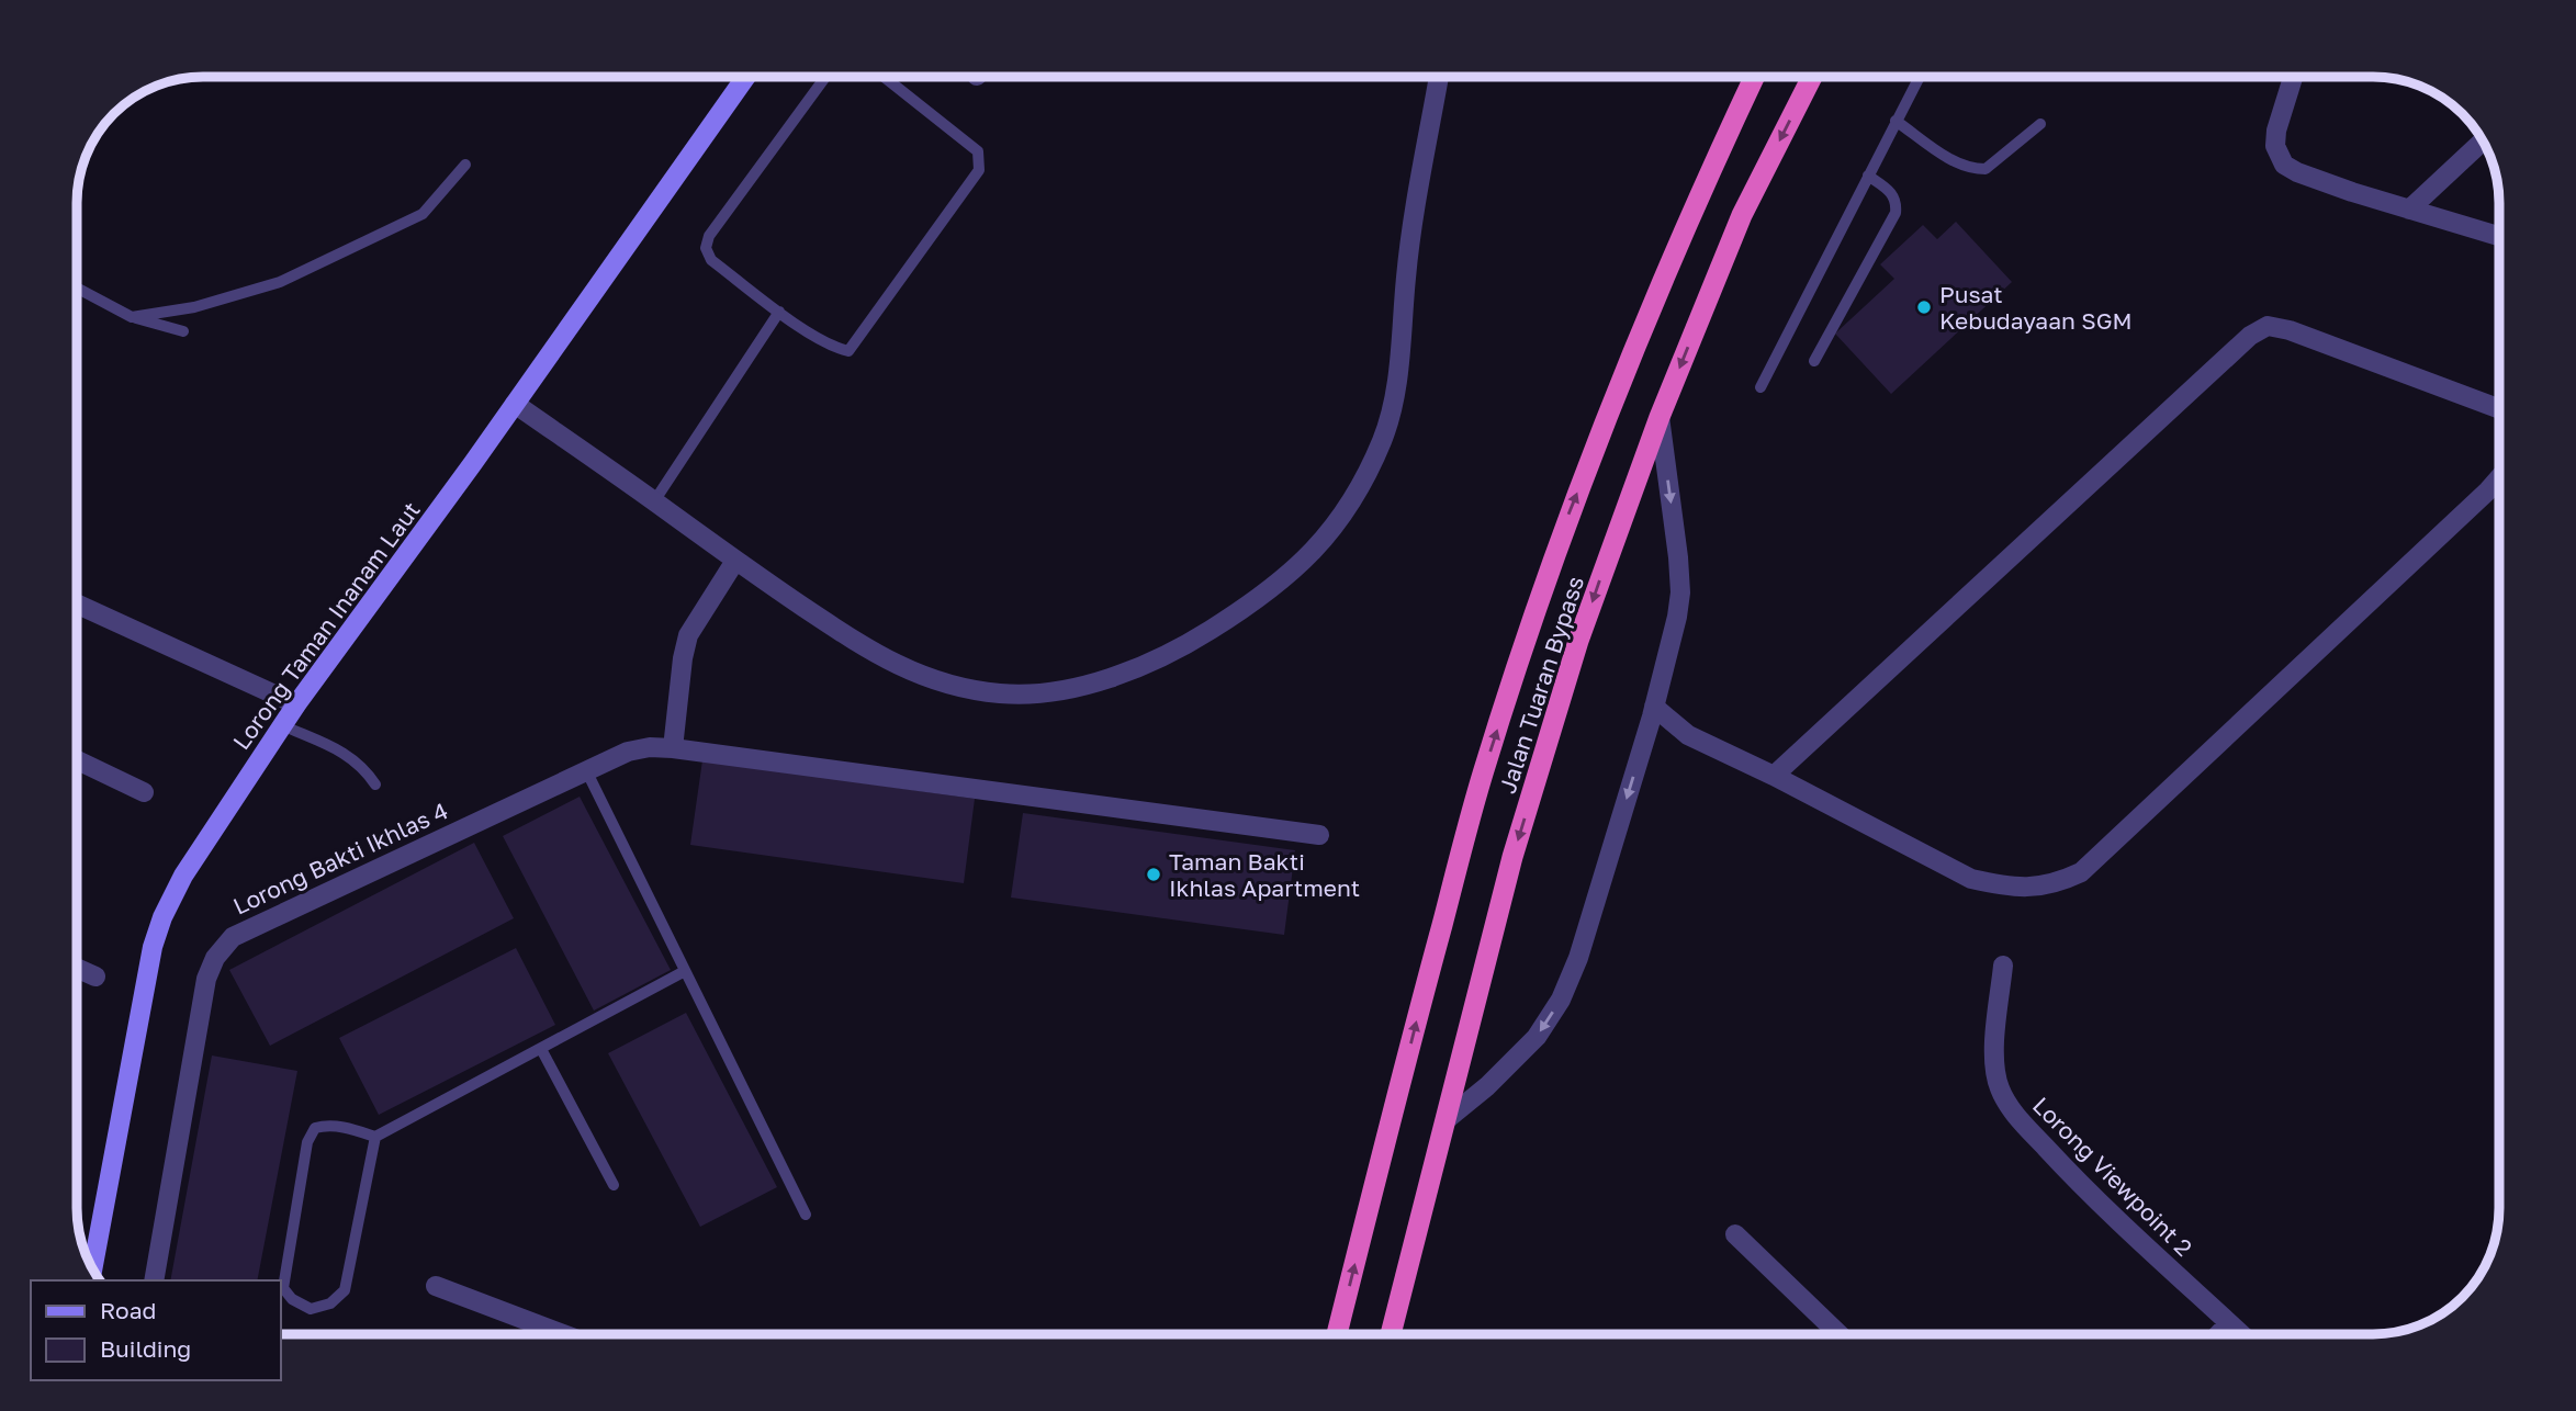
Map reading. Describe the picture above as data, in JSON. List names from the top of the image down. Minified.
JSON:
{"streets":{"highway":["Jalan Tuaran Bypass"],"main road":["Lorong Taman Inanam Laut"],"street":["Lorong Bakti Ikhlas 4","Lorong Viewpoint 2"]},"places":["Pusat Kebudayaan SGM","Taman Bakti Ikhlas Apartment"],"legend":["Road","Building"]}
